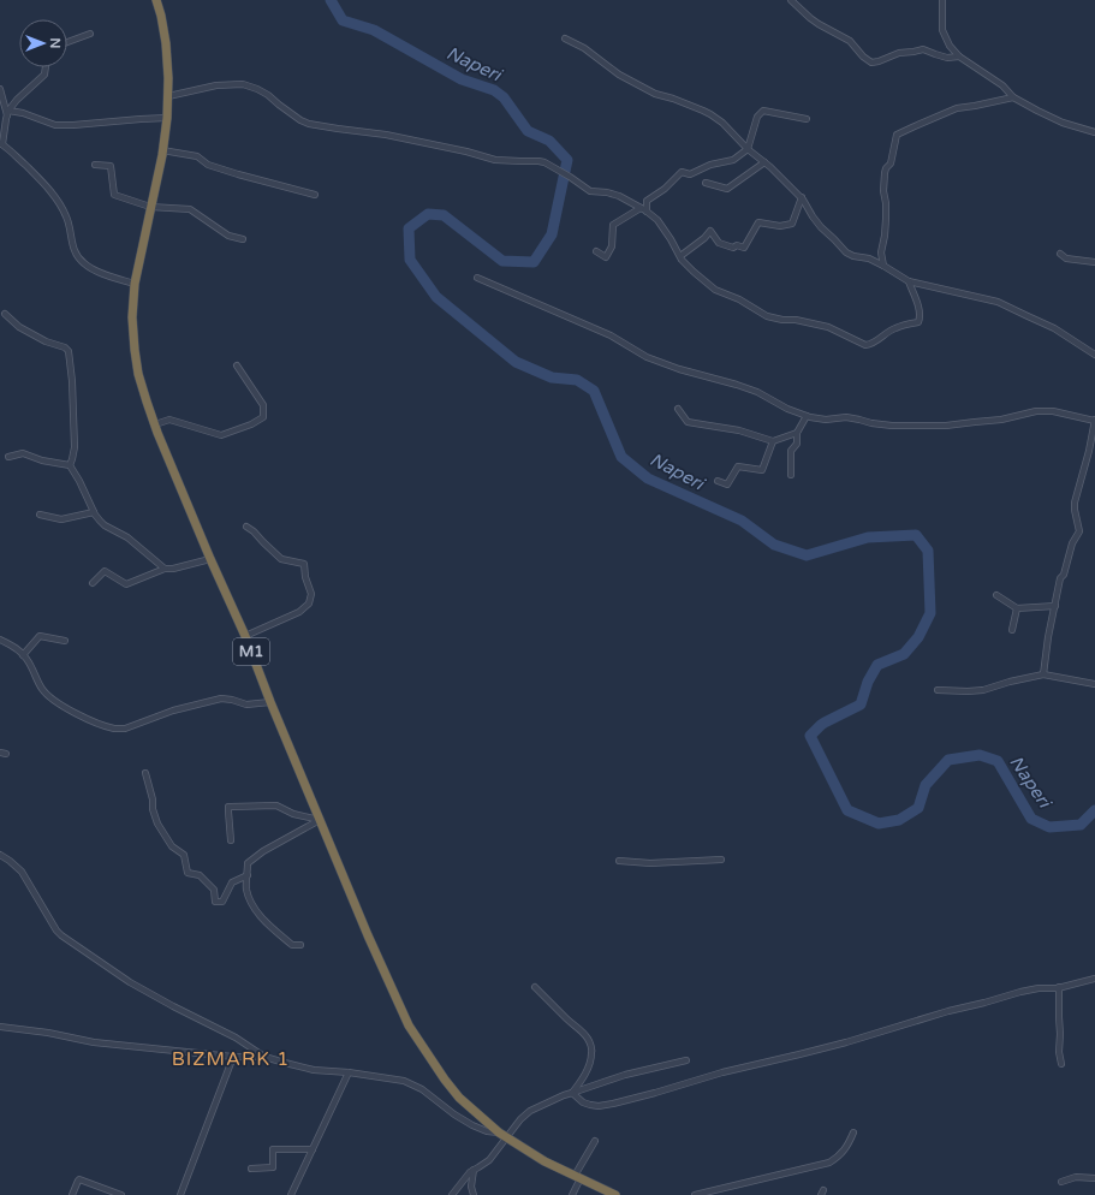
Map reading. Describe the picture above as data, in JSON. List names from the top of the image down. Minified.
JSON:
{"streets":{"highway":["M1"]},"districts":["BIZMARK 1"],"water":["Naperi"],"north":"right"}
